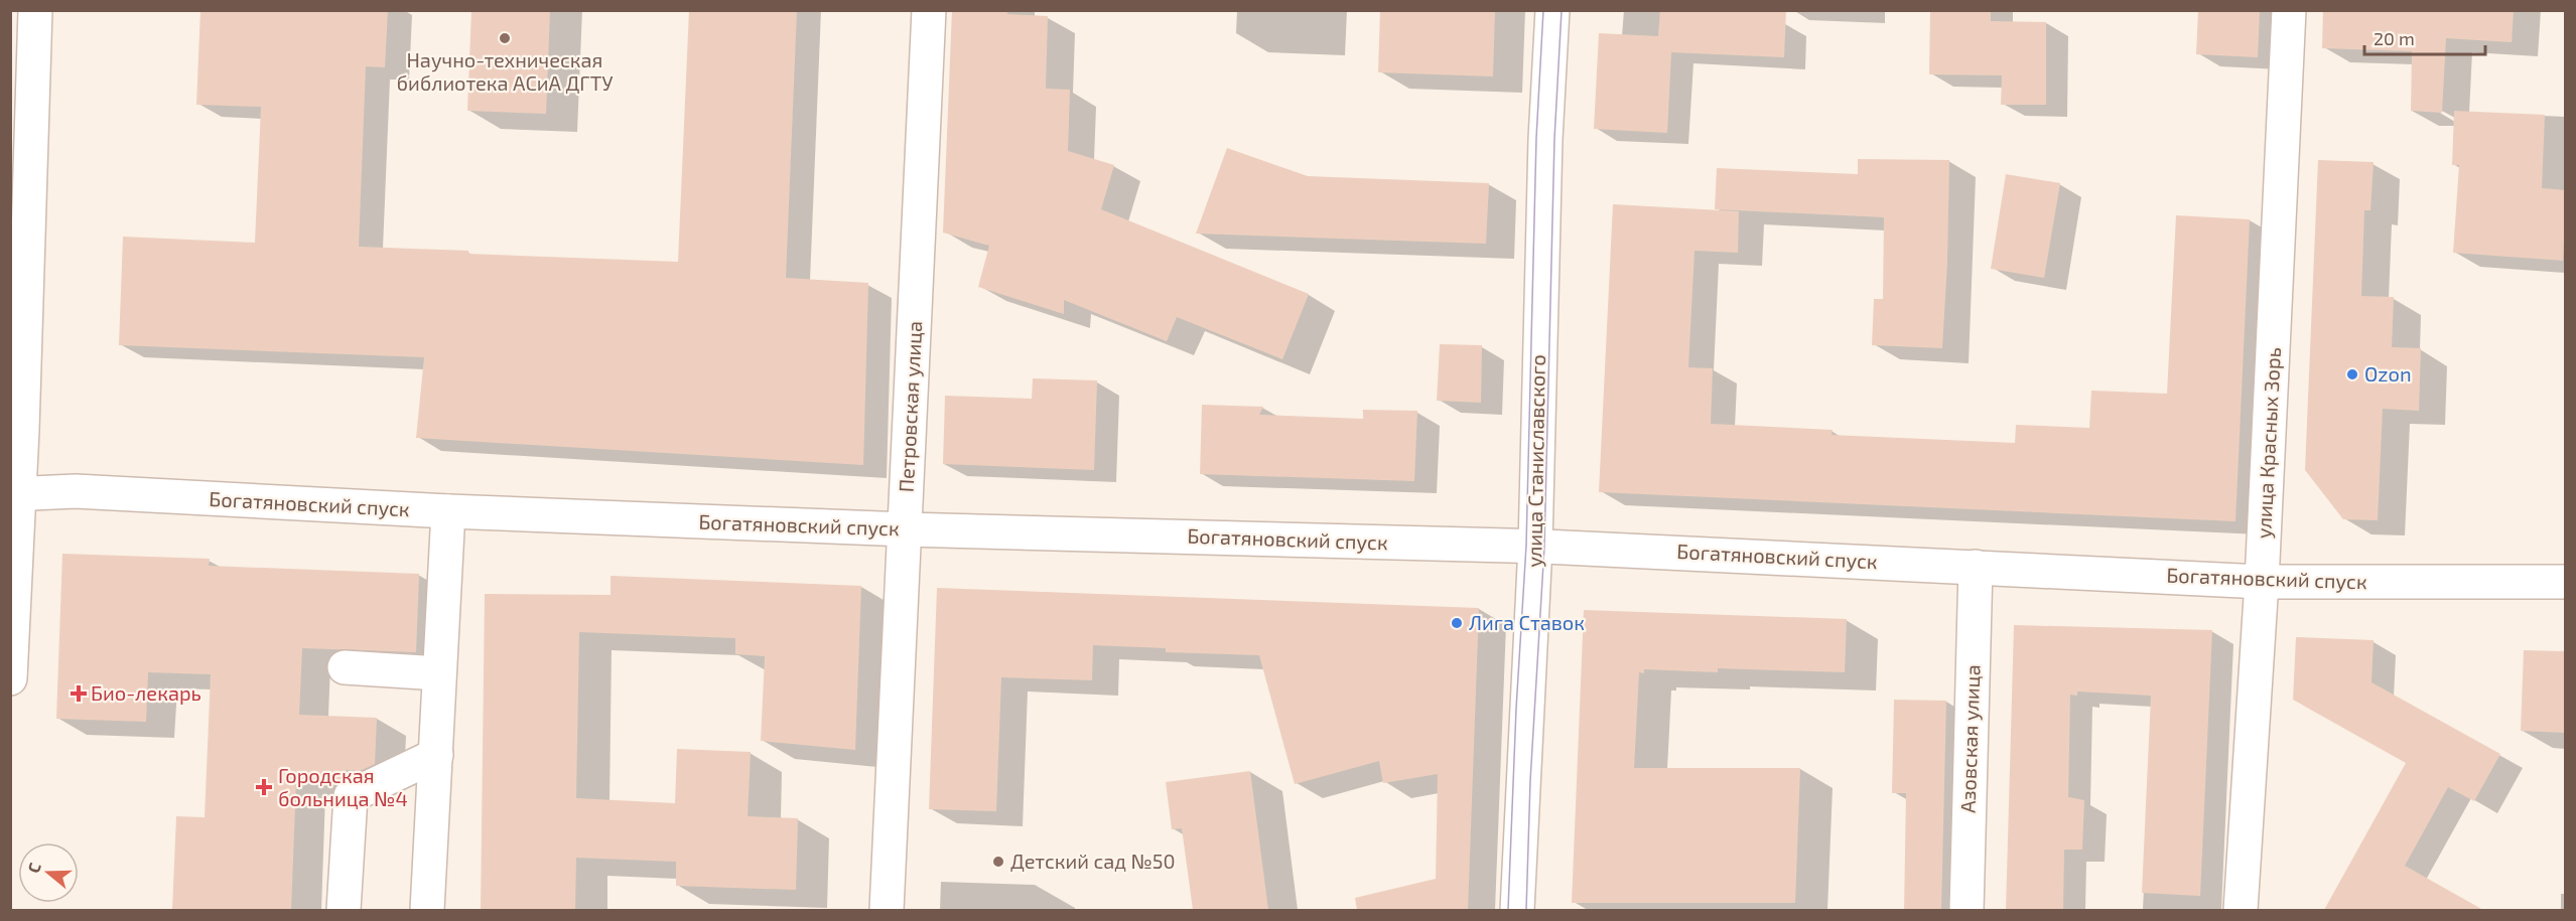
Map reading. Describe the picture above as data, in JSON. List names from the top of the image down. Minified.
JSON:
{"streets":{"street":["Петровская улица","улица Красных Зорь","улица Станиславского","Богатяновский спуск","Азовская улица"]},"crossings":[["Петровская улица","Богатяновский спуск"],["улица Красных Зорь","Богатяновский спуск"],["улица Станиславского","Богатяновский спуск"],["Богатяновский спуск","Азовская улица"]],"places":{"other":["Научно-техническая библиотека АСиА ДГТУ","Ozon","Лига Ставок","Детский сад №50"],"health":["Био-лекарь","Городская больница №4"]},"scale_bar":"20 m","north":"left"}
